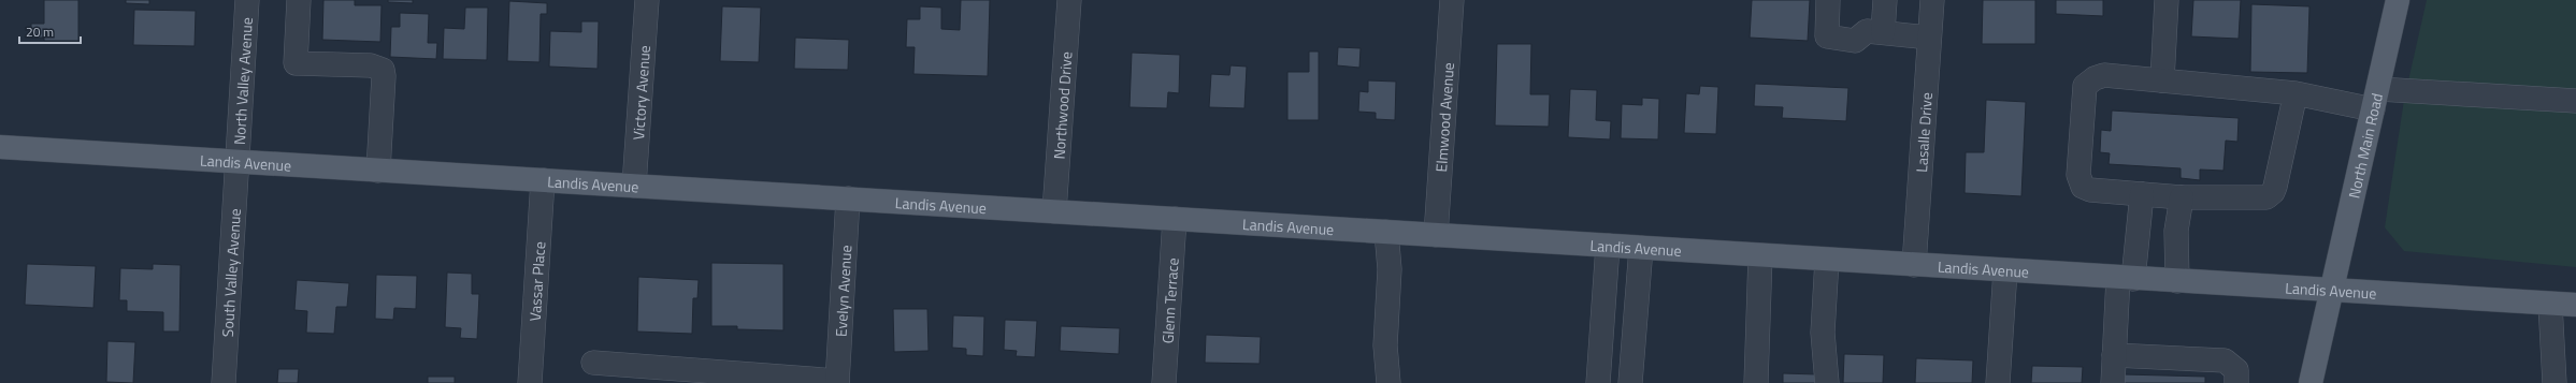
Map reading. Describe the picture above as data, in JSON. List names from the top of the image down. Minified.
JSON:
{"streets":{"main road":["North Main Road","Landis Avenue"],"street":["North Valley Avenue","Victory Avenue","Northwood Drive","Elmwood Avenue","Lasalle Drive","South Valley Avenue","Vassar Place","Evelyn Avenue","Glenn Terrace"]},"crossings":[["North Valley Avenue","Landis Avenue"],["North Valley Avenue","South Valley Avenue"],["Victory Avenue","Landis Avenue"],["Northwood Drive","Landis Avenue"],["Elmwood Avenue","Landis Avenue"],["Lasalle Drive","Landis Avenue"],["North Main Road","Landis Avenue"],["Landis Avenue","South Valley Avenue"],["Landis Avenue","Vassar Place"],["Landis Avenue","Evelyn Avenue"],["Landis Avenue","Glenn Terrace"]],"scale_bar":"20 m"}
